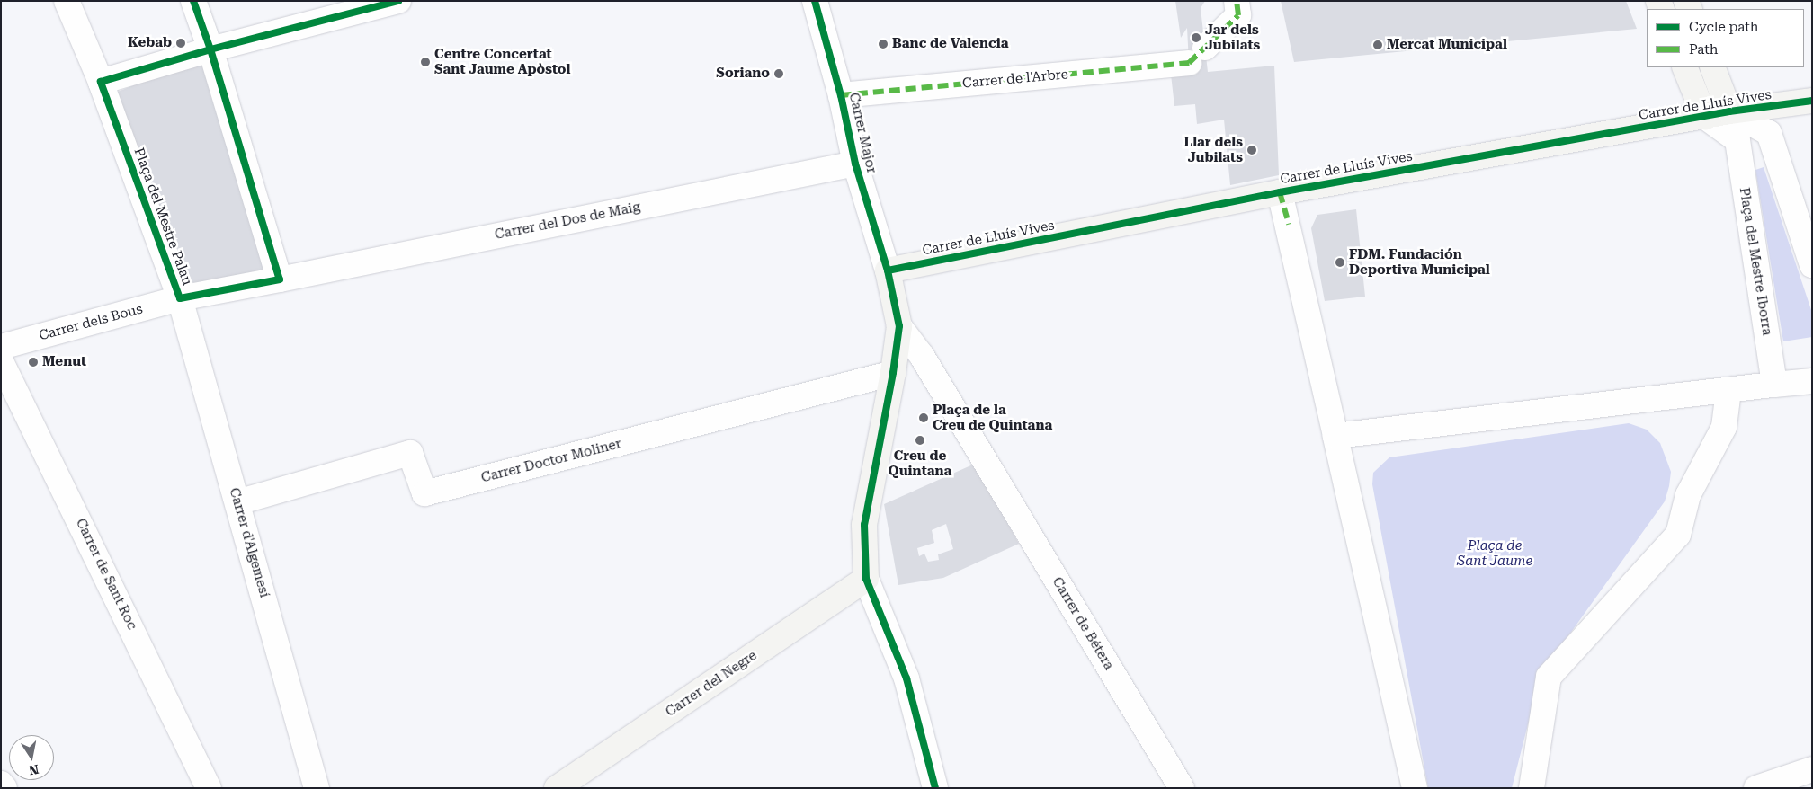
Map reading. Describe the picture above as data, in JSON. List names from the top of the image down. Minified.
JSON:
{"streets":{"street":["Carrer de l'Arbre","Carrer de Lluís Vives","Carrer Major","Plaça del Mestre Palau","Carrer del Dos de Maig","Plaça del Mestre Iborra","Carrer dels Bous","Carrer Doctor Moliner","Carrer d'Algemesí","Carrer de Sant Roc","Carrer de Bétera","Carrer del Negre"]},"crossings":[["Carrer de l'Arbre","Carrer Major"],["Carrer de Lluís Vives","Carrer Major"],["Carrer de Lluís Vives","Plaça del Mestre Iborra"],["Carrer Major","Carrer del Dos de Maig"],["Plaça del Mestre Palau","Carrer del Dos de Maig"],["Plaça del Mestre Palau","Carrer dels Bous"],["Plaça del Mestre Palau","Carrer d'Algemesí"],["Carrer dels Bous","Carrer d'Algemesí"],["Carrer Doctor Moliner","Carrer d'Algemesí"]],"parks":["Plaça de Sant Jaume"],"places":["Jar dels Jubilats","Kebab","Banc de Valencia","Mercat Municipal","Centre Concertat Sant Jaume Apòstol","Soriano","Llar dels Jubilats","FDM. Fundación Deportiva Municipal","Menut","Plaça de la Creu de Quintana","Creu de Quintana"],"legend":["Cycle path","Path"],"north":"bottom"}
